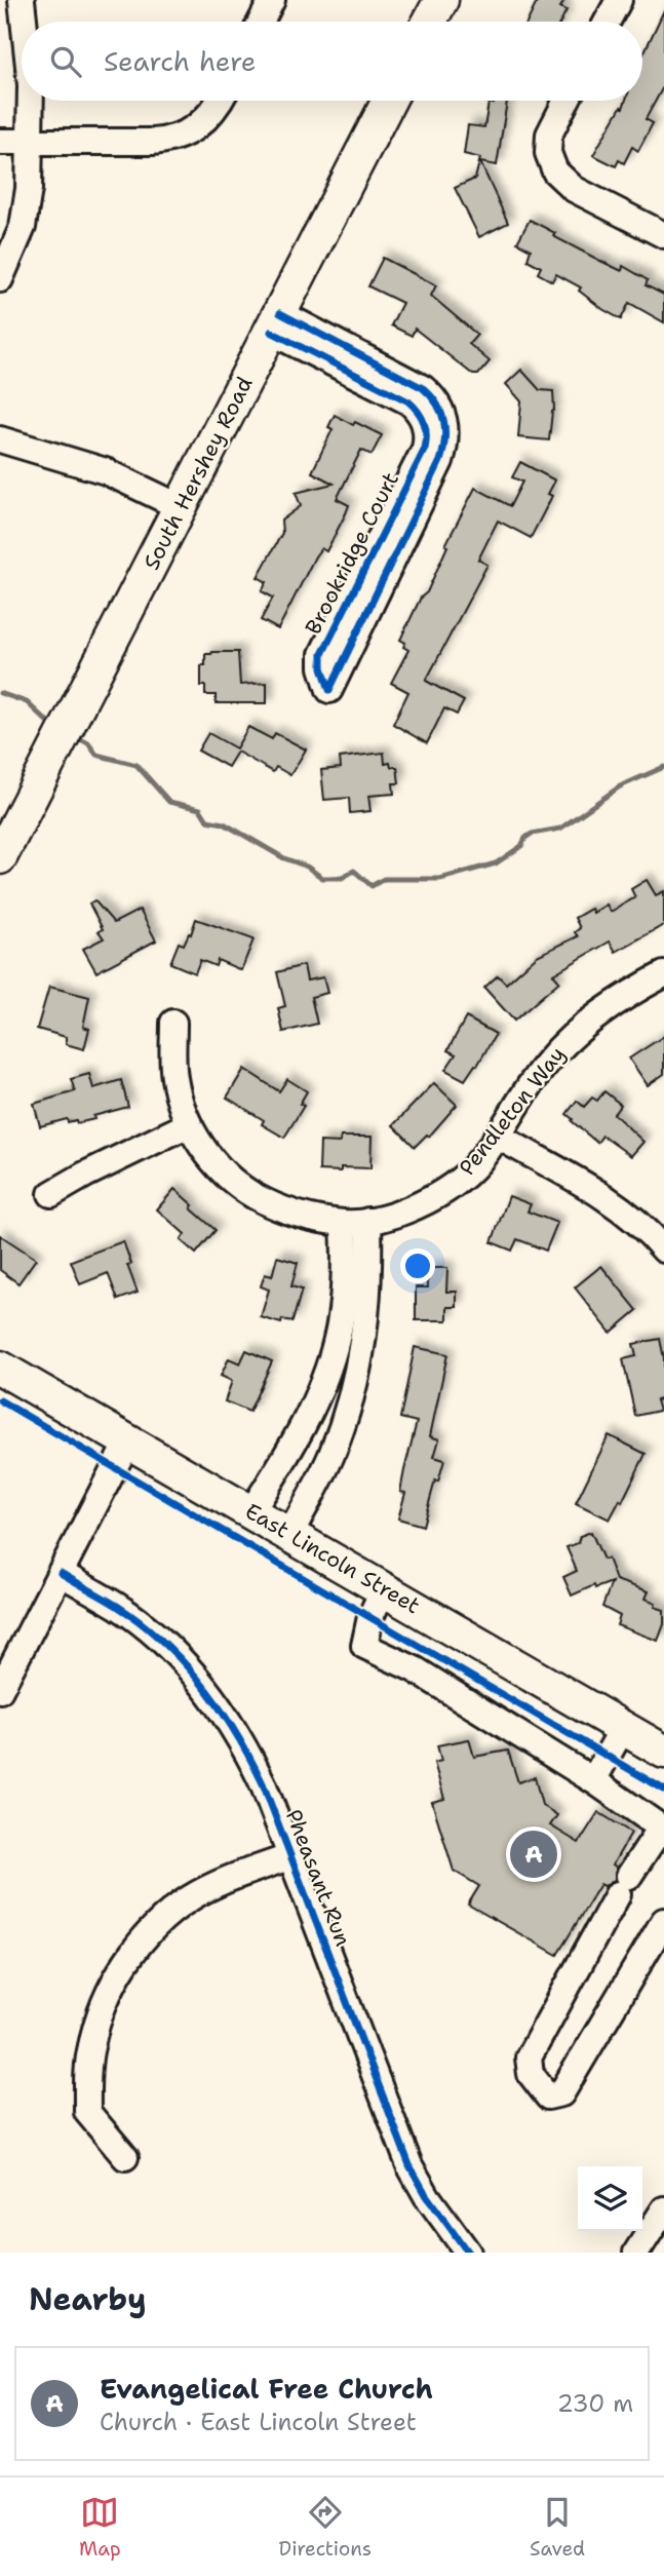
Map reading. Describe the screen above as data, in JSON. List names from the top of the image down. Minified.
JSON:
{"streets":{"main road":["South Hershey Road","East Lincoln Street"],"street":["Brookridge Court","Pendleton Way","Pheasant Run"]},"crossings":[["South Hershey Road","Brookridge Court"]],"page":{"search":"Search here","pins":"A","heading":"Nearby","list":[{"mark":"A","name":"Evangelical Free Church","note":"Church · East Lincoln Street","value":"230 m"}],"nav":["Map","Directions","Saved"]}}
